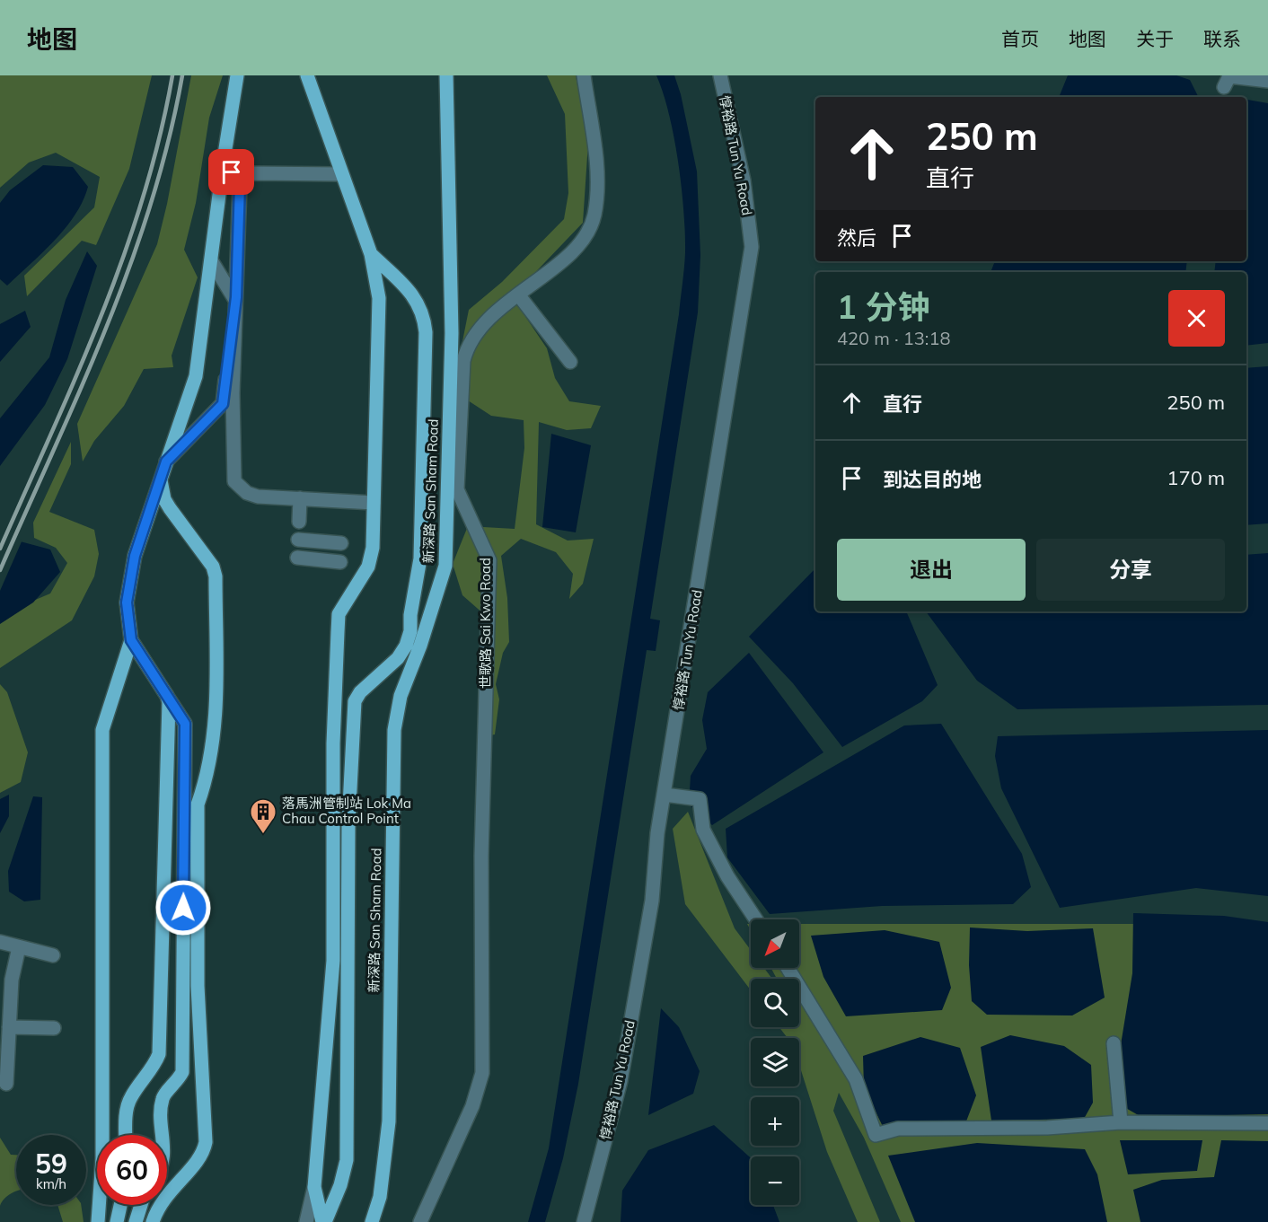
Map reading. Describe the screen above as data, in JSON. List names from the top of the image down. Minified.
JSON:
{"streets":{"main road":["新深路 San Sham Road"],"street":["惇裕路 Tun Yu Road","世歌路 Sai Kwo Road"]},"places":{"building":["落馬洲管制站 Lok Ma Chau Control Point"]},"north":"bottom left","page":{"header":"地图","nav":["首页","地图","关于","联系"],"turn":["250 m","直行"],"then":"然后","heading":["1 分钟","420 m · 13:18"],"list":[{"name":"直行","value":"250 m"},{"name":"到达目的地","value":"170 m"}],"buttons":["退出","分享"],"map_buttons":["+","−"],"speed":"59 km/h","limit":"60"}}
